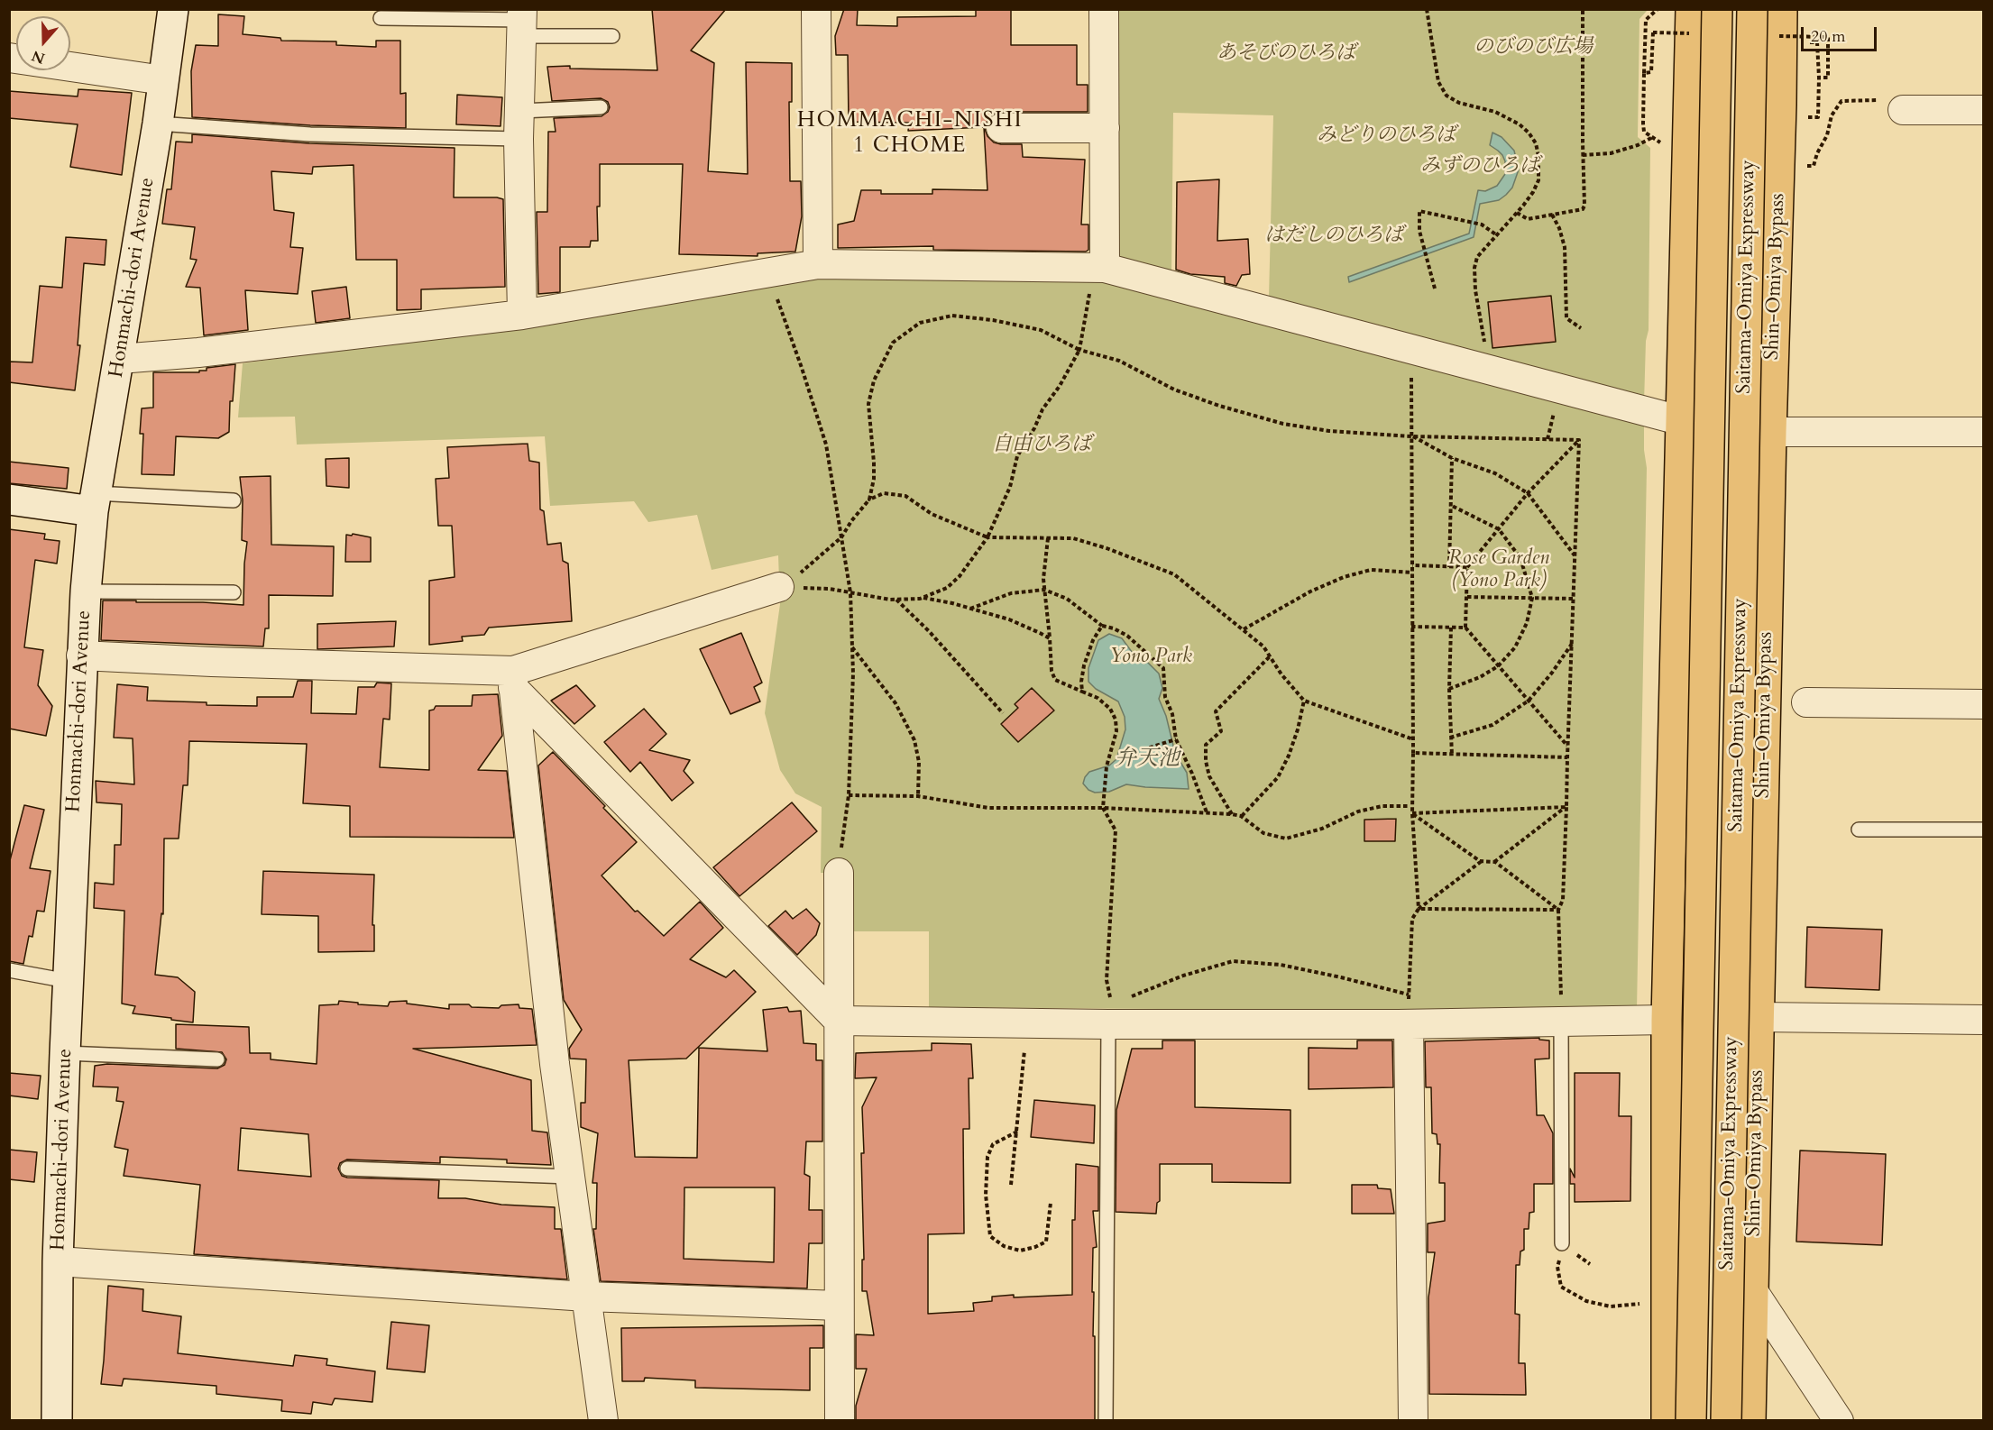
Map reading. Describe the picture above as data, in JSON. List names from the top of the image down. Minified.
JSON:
{"streets":{"highway":["Saitama-Omiya Expressway","Shin-Omiya Bypass"],"main road":["Honmachi-dori Avenue"]},"districts":["HOMMACHI-NISHI 1 CHOME"],"water":["弁天池"],"parks":["のびのび広場","あそびのひろば","みどりのひろば","みずのひろば","はだしのひろば","自由ひろば","Rose Garden (Yono Park)","Yono Park"],"scale_bar":"20 m","north":"bottom"}
